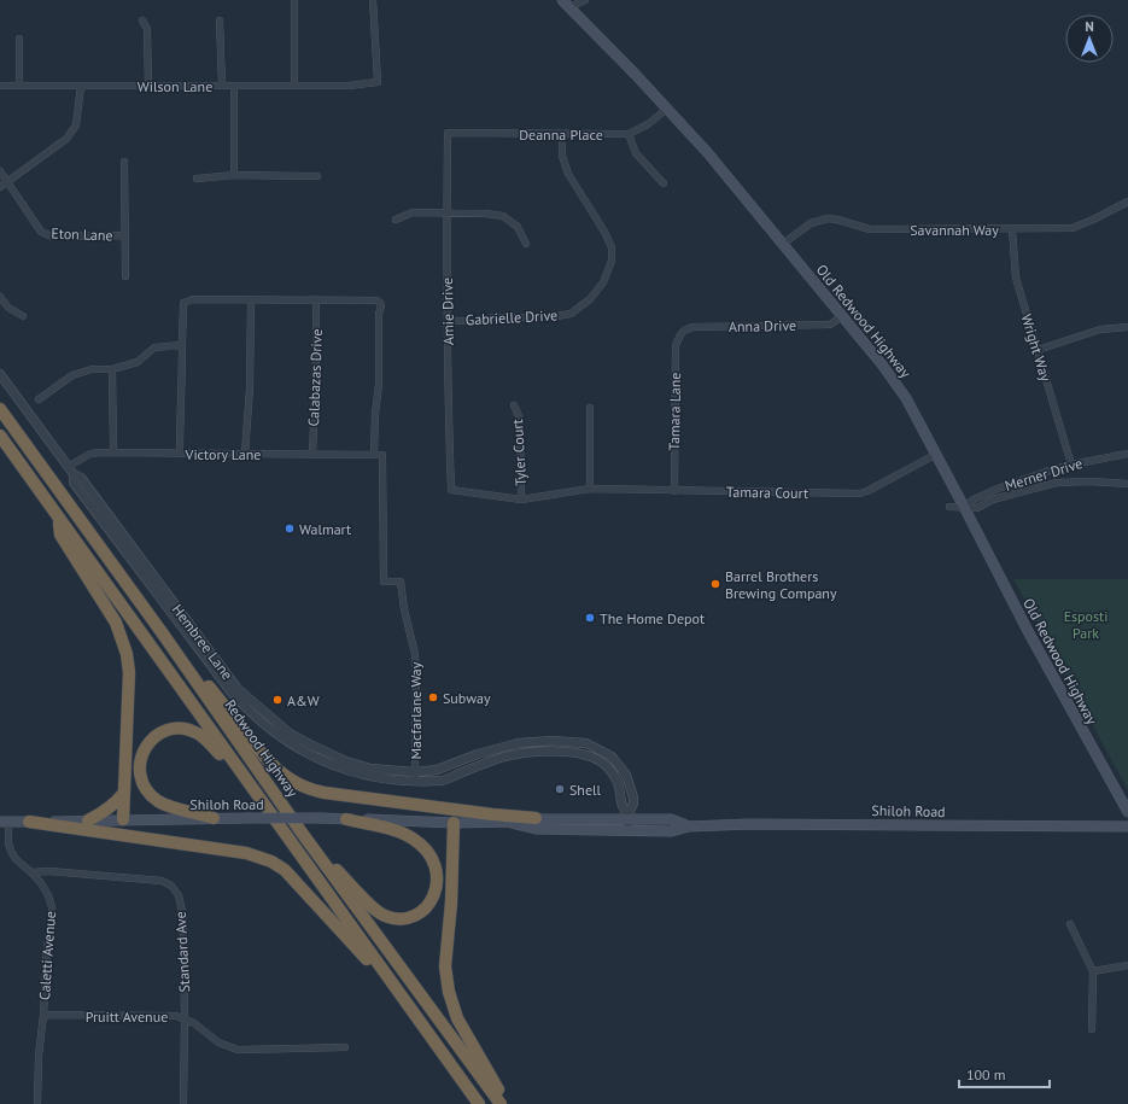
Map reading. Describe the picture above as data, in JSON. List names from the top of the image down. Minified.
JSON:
{"streets":{"highway":["Redwood Highway"],"main road":["Old Redwood Highway","Shiloh Road"],"street":["Wilson Lane","Deanna Place","Savannah Way","Eton Lane","Amie Drive","Gabrielle Drive","Anna Drive","Wright Way","Calabazas Drive","Tamara Lane","Tyler Court","Victory Lane","Merner Drive","Tamara Court","Hembree Lane","Macfarlane Way","Standard Ave","Caletti Avenue","Pruitt Avenue"]},"crossings":[["Deanna Place","Amie Drive"],["Deanna Place","Gabrielle Drive"],["Deanna Place","Old Redwood Highway"],["Savannah Way","Old Redwood Highway"],["Savannah Way","Wright Way"],["Amie Drive","Gabrielle Drive"],["Amie Drive","Tamara Court"],["Old Redwood Highway","Anna Drive"],["Old Redwood Highway","Merner Drive"],["Old Redwood Highway","Tamara Court"],["Anna Drive","Tamara Lane"],["Wright Way","Merner Drive"],["Calabazas Drive","Victory Lane"],["Tamara Lane","Tamara Court"],["Tyler Court","Tamara Court"],["Victory Lane","Hembree Lane"],["Victory Lane","Macfarlane Way"],["Hembree Lane","Macfarlane Way"],["Hembree Lane","Shiloh Road"],["Shiloh Road","Caletti Avenue"],["Standard Ave","Caletti Avenue"],["Standard Ave","Pruitt Avenue"],["Caletti Avenue","Pruitt Avenue"]],"parks":["Esposti Park"],"places":["Walmart","Barrel Brothers Brewing Company","The Home Depot","Subway","A&W","Shell"],"scale_bar":"100 m","north":"top"}
